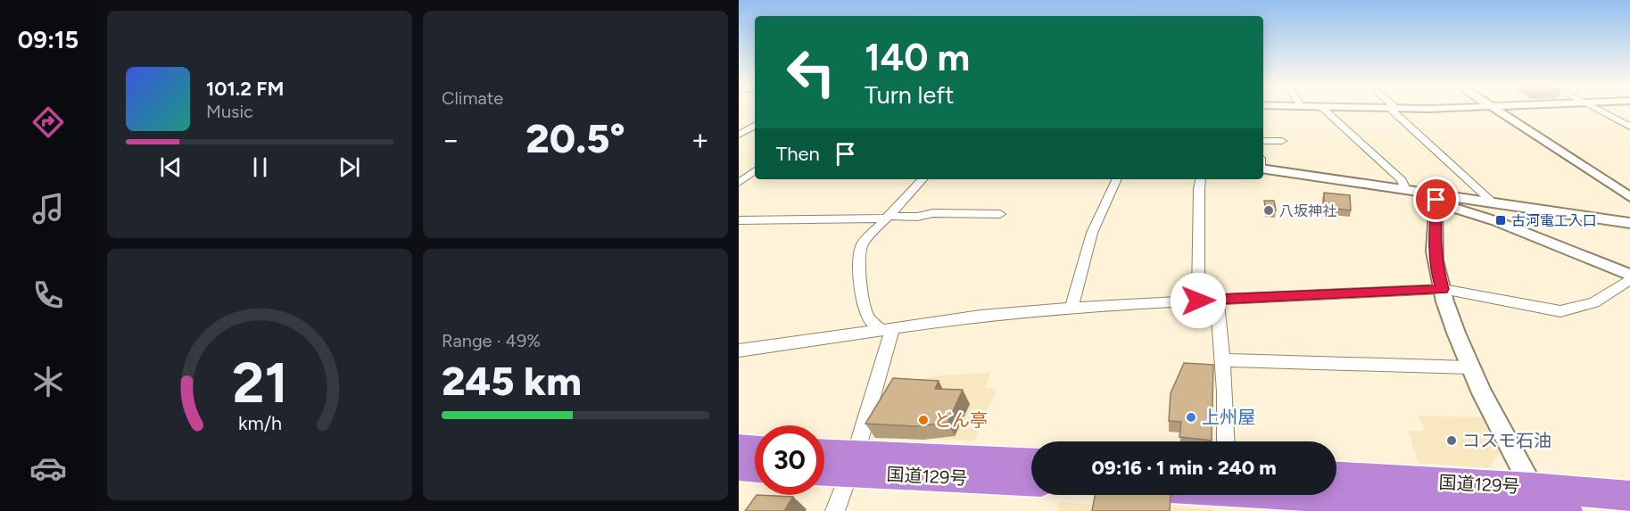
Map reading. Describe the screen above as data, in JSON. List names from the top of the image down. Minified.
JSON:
{"streets":{"highway":["国道129号"]},"places":{"other":["八坂神社","上州屋","どん亭","コスモ石油"],"transit":["古河電工入口"]},"page":{"tabs":"09:15","tile":["Climate",["Range · 49%","245 km"]],"turn":["140 m","Turn left"],"song":["101.2 FM","Music"],"heat":["−","20.5°","+"],"then":"Then","limit":"30","trip":"09:16 · 1 min · 240 m","gauge":["21","km/h"]}}
